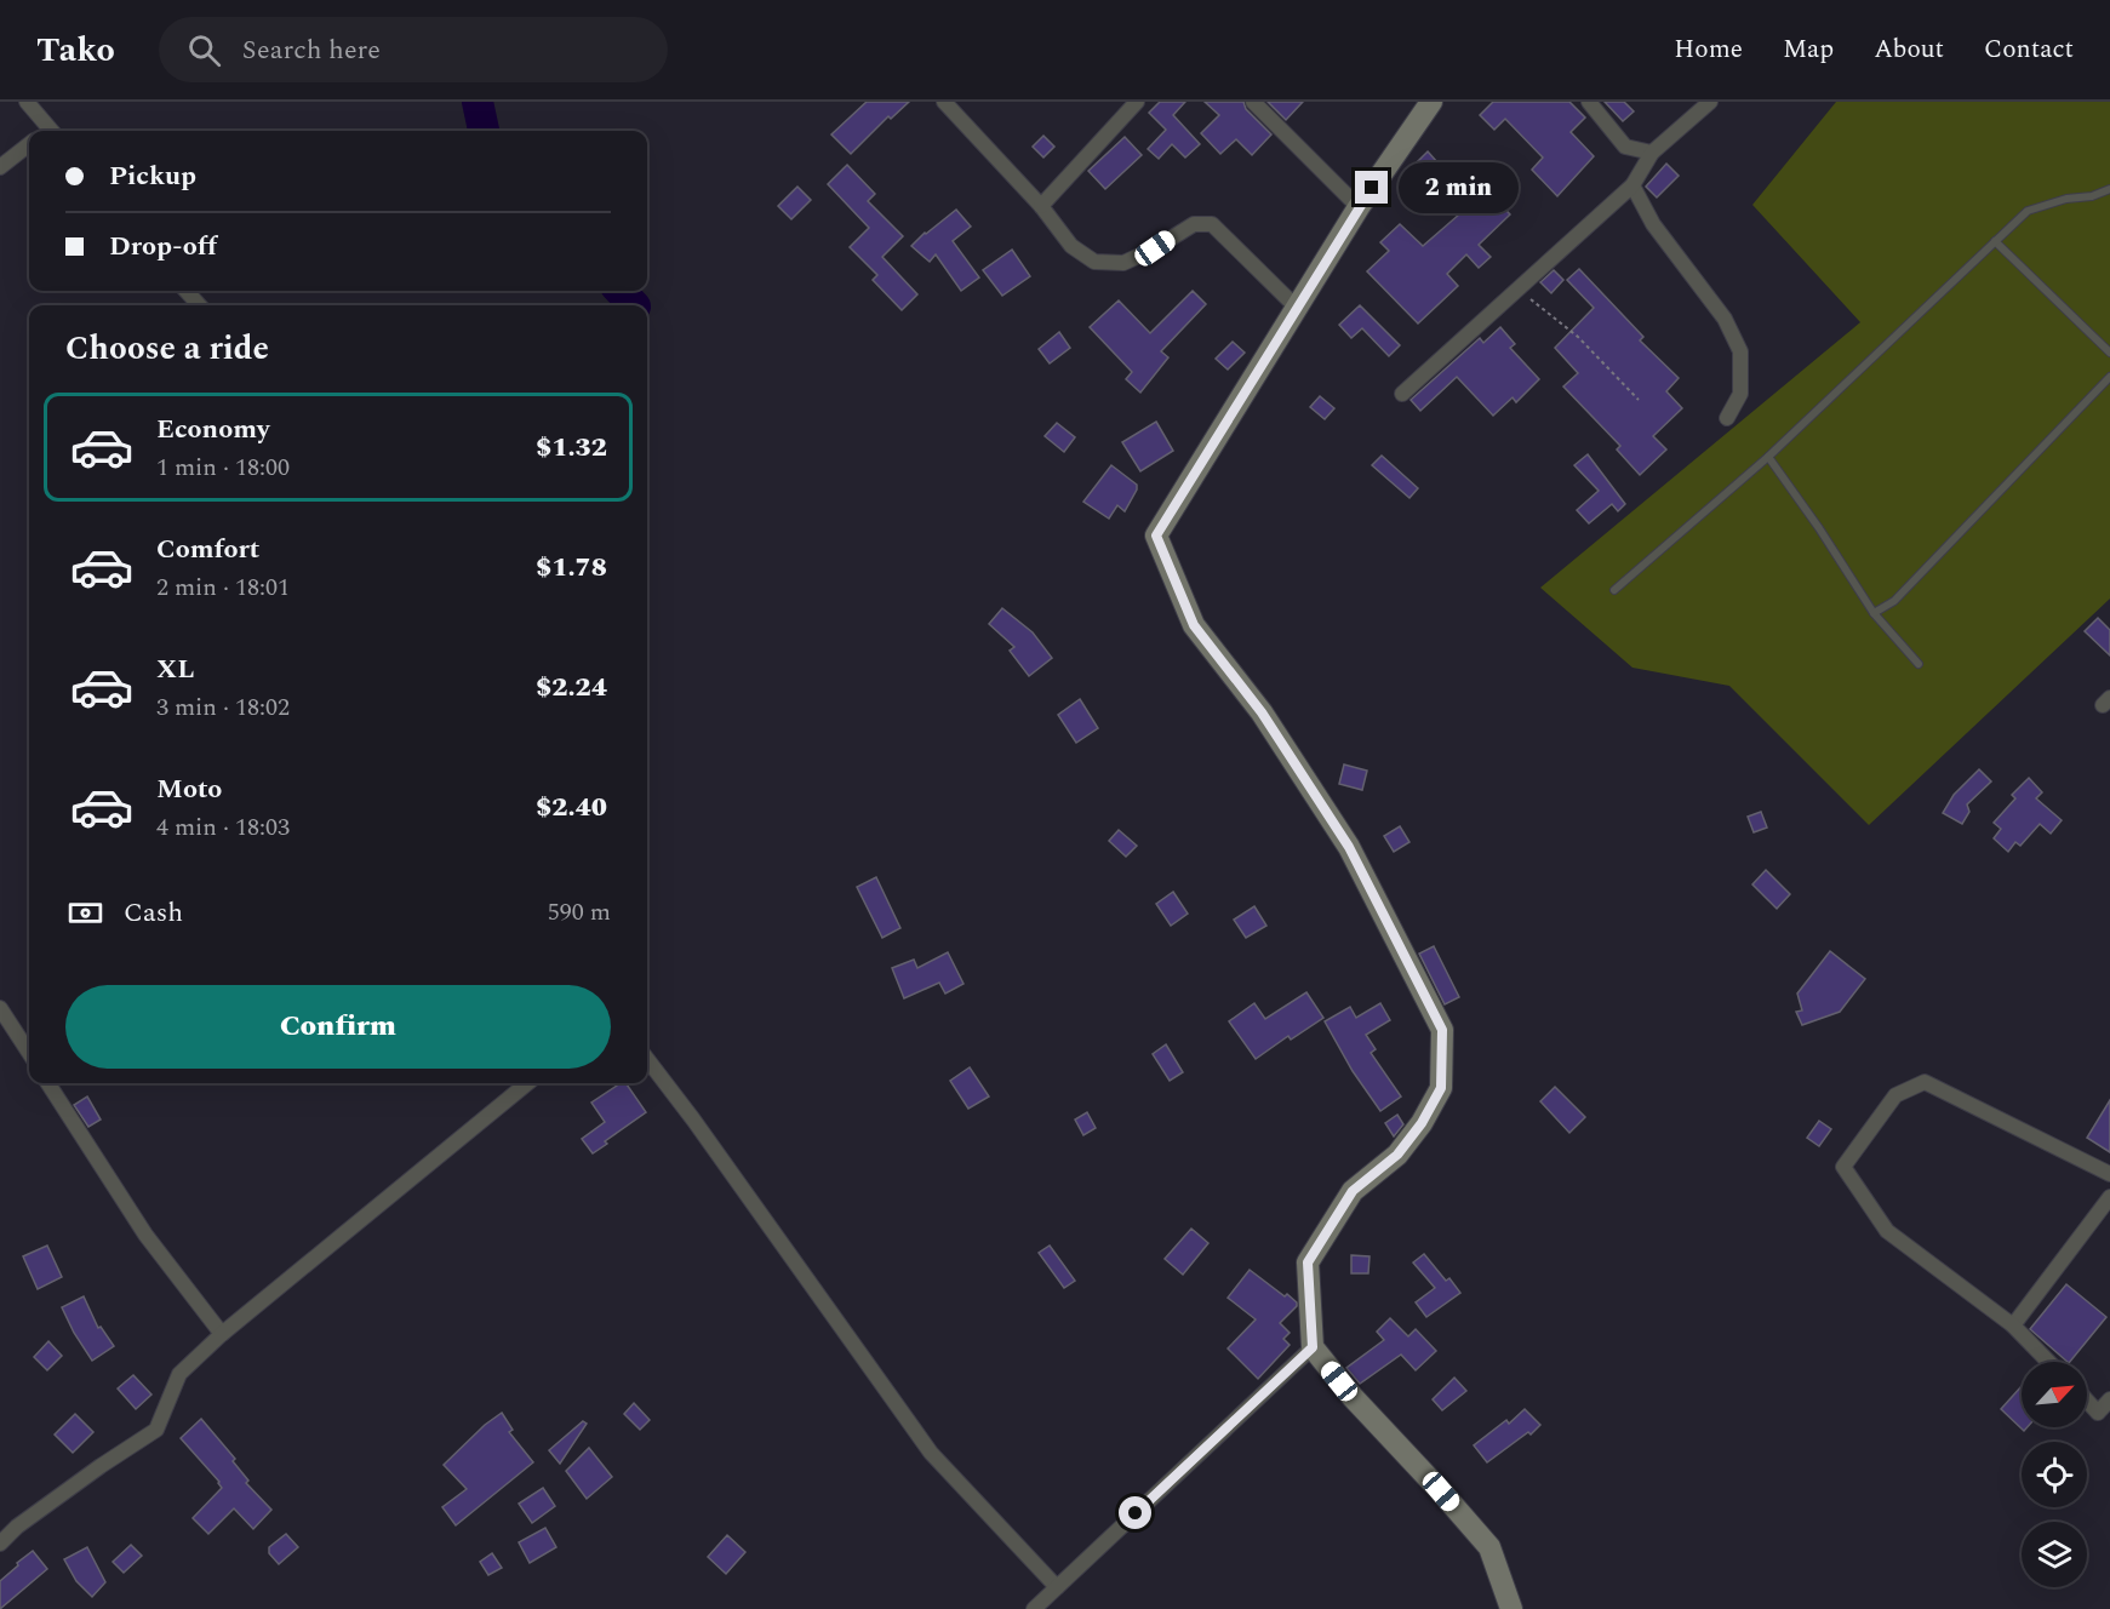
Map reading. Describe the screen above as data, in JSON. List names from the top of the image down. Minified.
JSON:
{"north":"top right","page":{"header":"Tako","search":"Search here","nav":["Home","Map","About","Contact"],"banner":["Pickup","Drop-off"],"bubble":"2 min","heading":"Choose a ride","list":[{"name":"Economy","note":"1 min · 18:00","value":"$1.32"},{"name":"Comfort","note":"2 min · 18:01","value":"$1.78"},{"name":"XL","note":"3 min · 18:02","value":"$2.24"},{"name":"Moto","note":"4 min · 18:03","value":"$2.40"}],"pay":["Cash","590 m"],"buttons":"Confirm"}}
